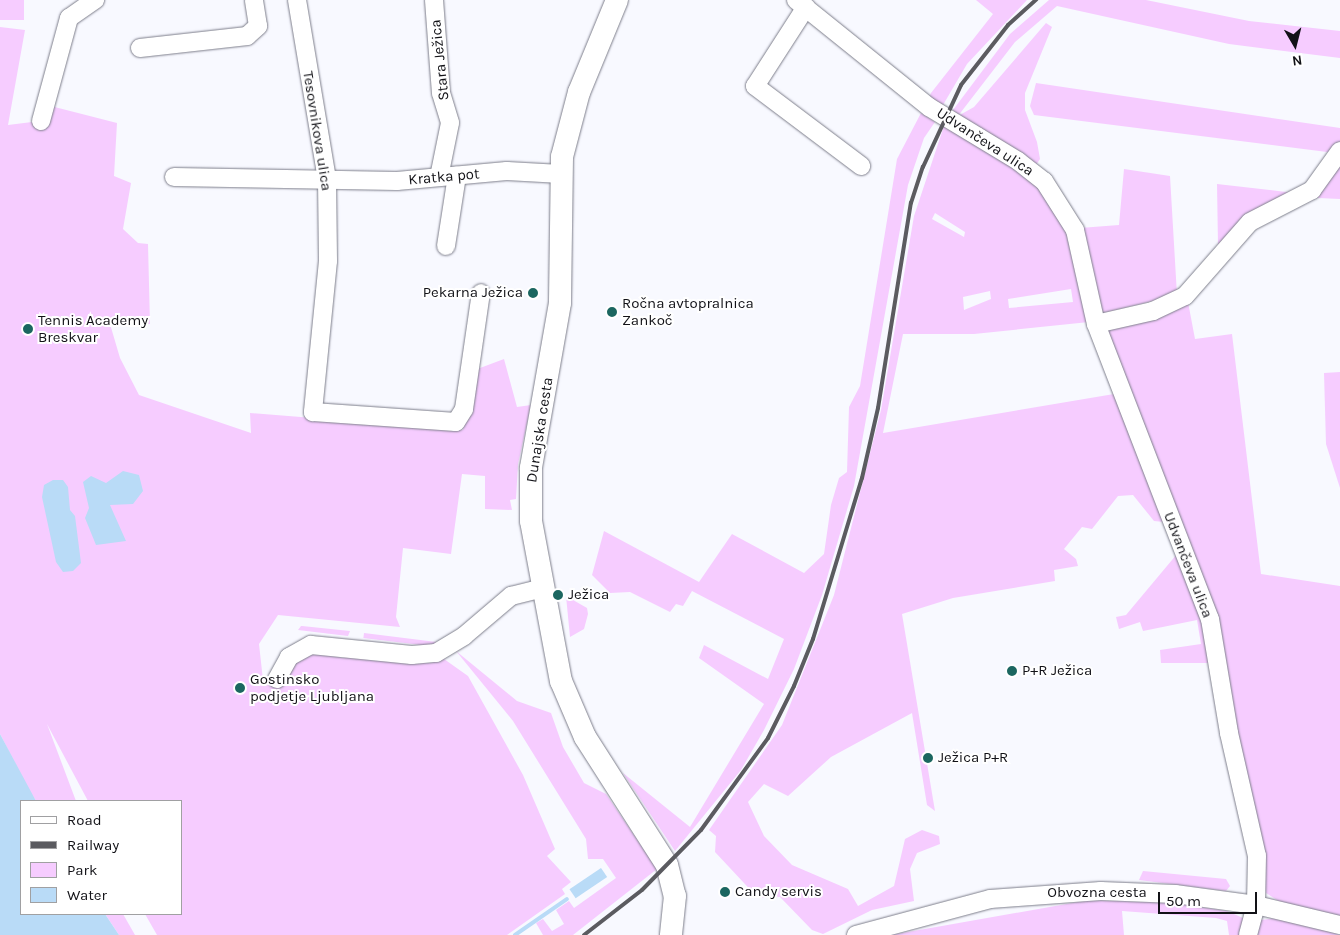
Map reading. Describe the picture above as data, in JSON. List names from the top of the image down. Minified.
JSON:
{"streets":{"main road":["Dunajska cesta"],"street":["Stara Ježica","Tesovnikova ulica","Udvančeva ulica","Kratka pot","Obvozna cesta"]},"crossings":[["Stara Ježica","Kratka pot"],["Tesovnikova ulica","Kratka pot"],["Udvančeva ulica","Obvozna cesta"],["Kratka pot","Dunajska cesta"]],"places":["Pekarna Ježica","Ročna avtopralnica Zankoč","Tennis Academy Breskvar","Ježica","P+R Ježica","Gostinsko podjetje Ljubljana","Ježica P+R","Candy servis"],"legend":["Road","Railway","Park","Water"],"scale_bar":"50 m","north":"bottom"}
